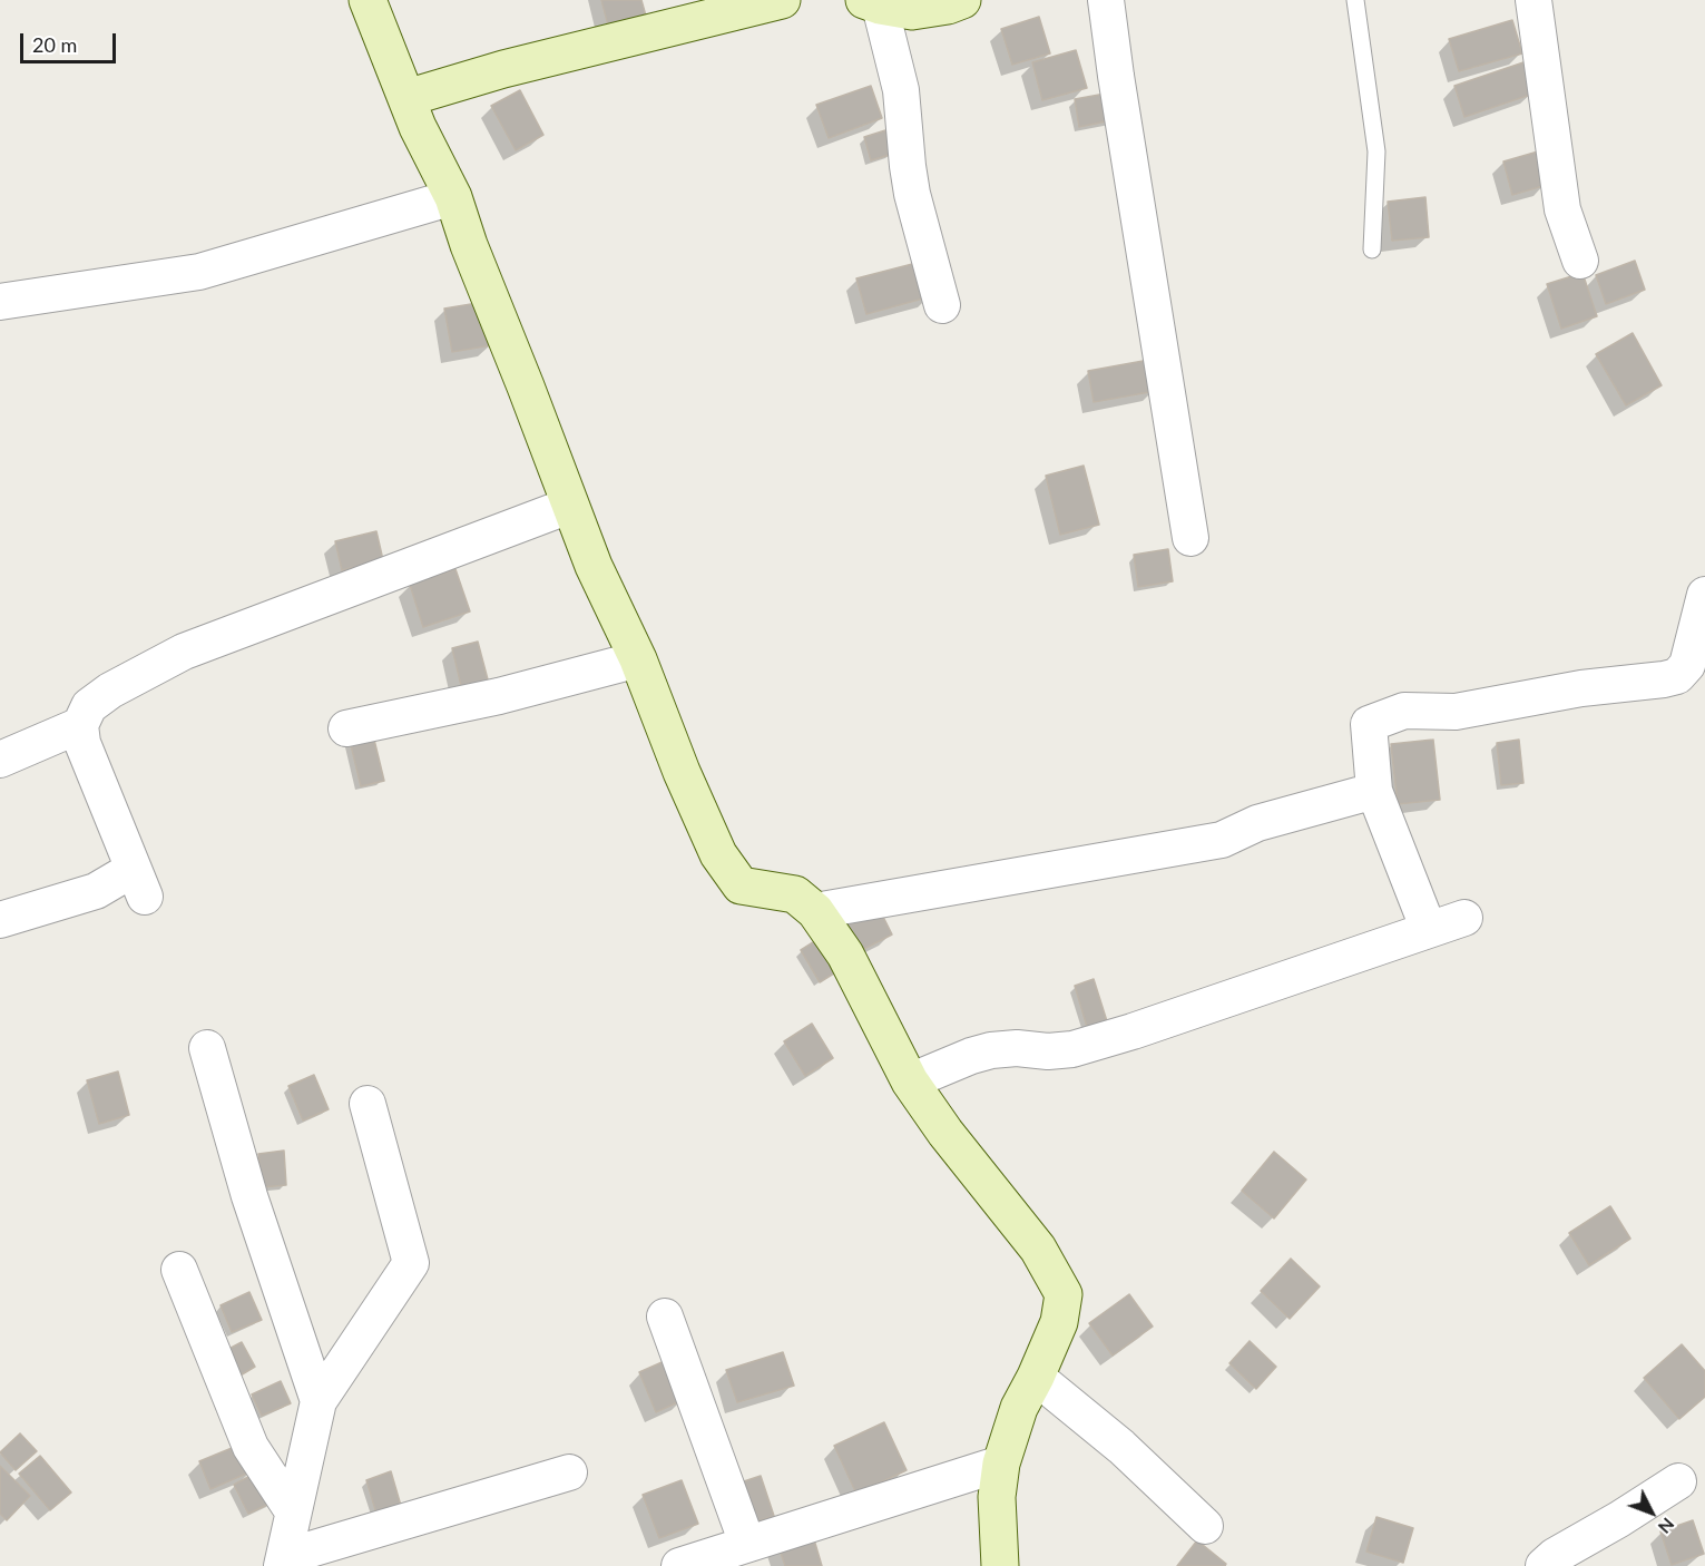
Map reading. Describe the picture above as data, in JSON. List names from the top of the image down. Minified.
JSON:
{"scale_bar":"20 m","north":"bottom right"}
